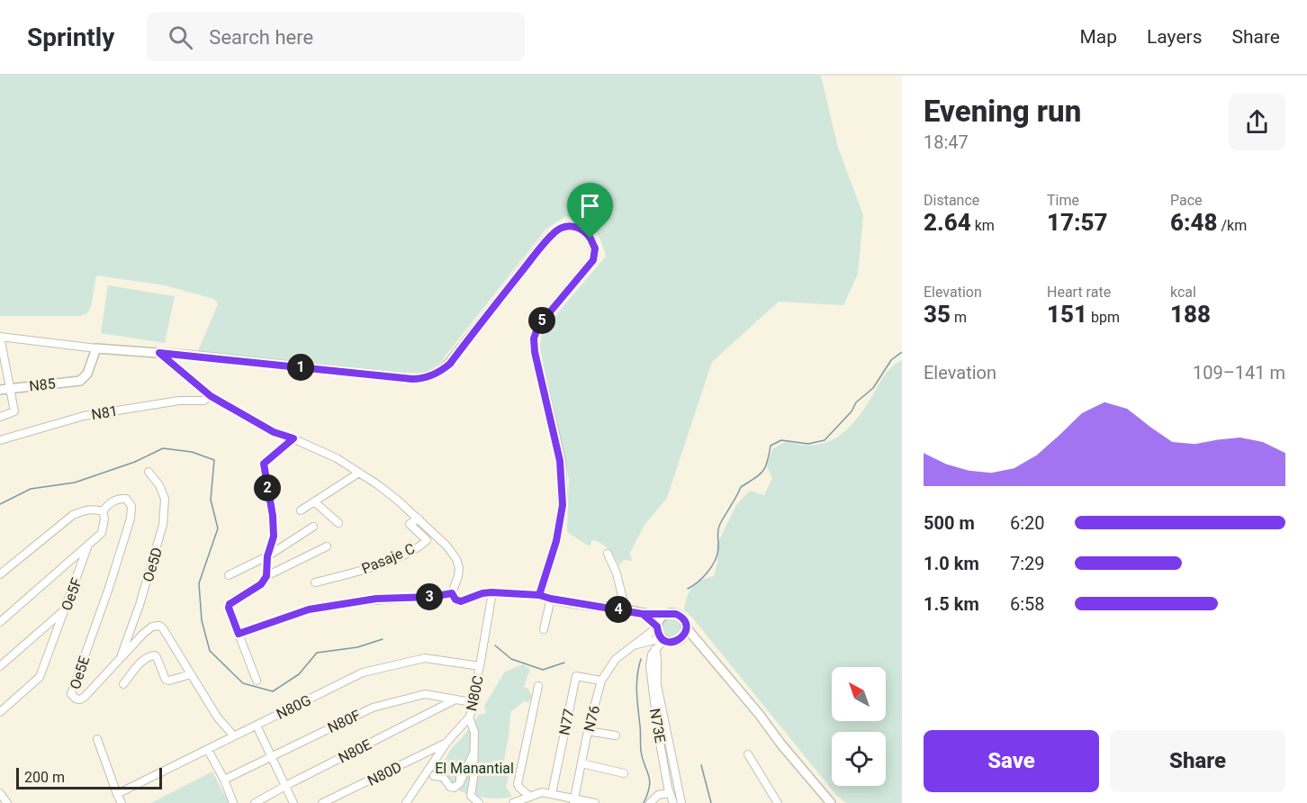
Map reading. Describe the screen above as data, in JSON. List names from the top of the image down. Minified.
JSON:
{"streets":{"main road":["N85"],"street":["N81","Pasaje C","Oe5D","Oe5F","Oe5E","N80C","N80G","N76","N80F","N77","N73E","N80E","N80D"]},"crossings":[["Oe5D","Oe5E"],["Oe5F","Oe5E"],["Oe5E","N80G"],["N80C","N80G"],["N80C","N80F"],["N80C","N80D"],["N76","N77"],["N76","N73E"],["N80F","N80E"]],"parks":["El Manantial"],"scale_bar":"200 m","north":"top left","page":{"header":"Sprintly","search":"Search here","nav":["Map","Layers","Share"],"heading":["Evening run","18:47"],"stats":[["Distance","2.64 km"],["Time","17:57"],["Pace","6:48 /km"],["Elevation","35 m"],["Heart rate","151 bpm"],["kcal","188"]],"pins":["5","1","2","3","4"],"chart":["Elevation","109–141 m"],"list":[{"name":"500 m","note":"6:20"},{"name":"1.0 km","note":"7:29"},{"name":"1.5 km","note":"6:58"}],"buttons":["Save","Share"],"scale":"200 m"}}
